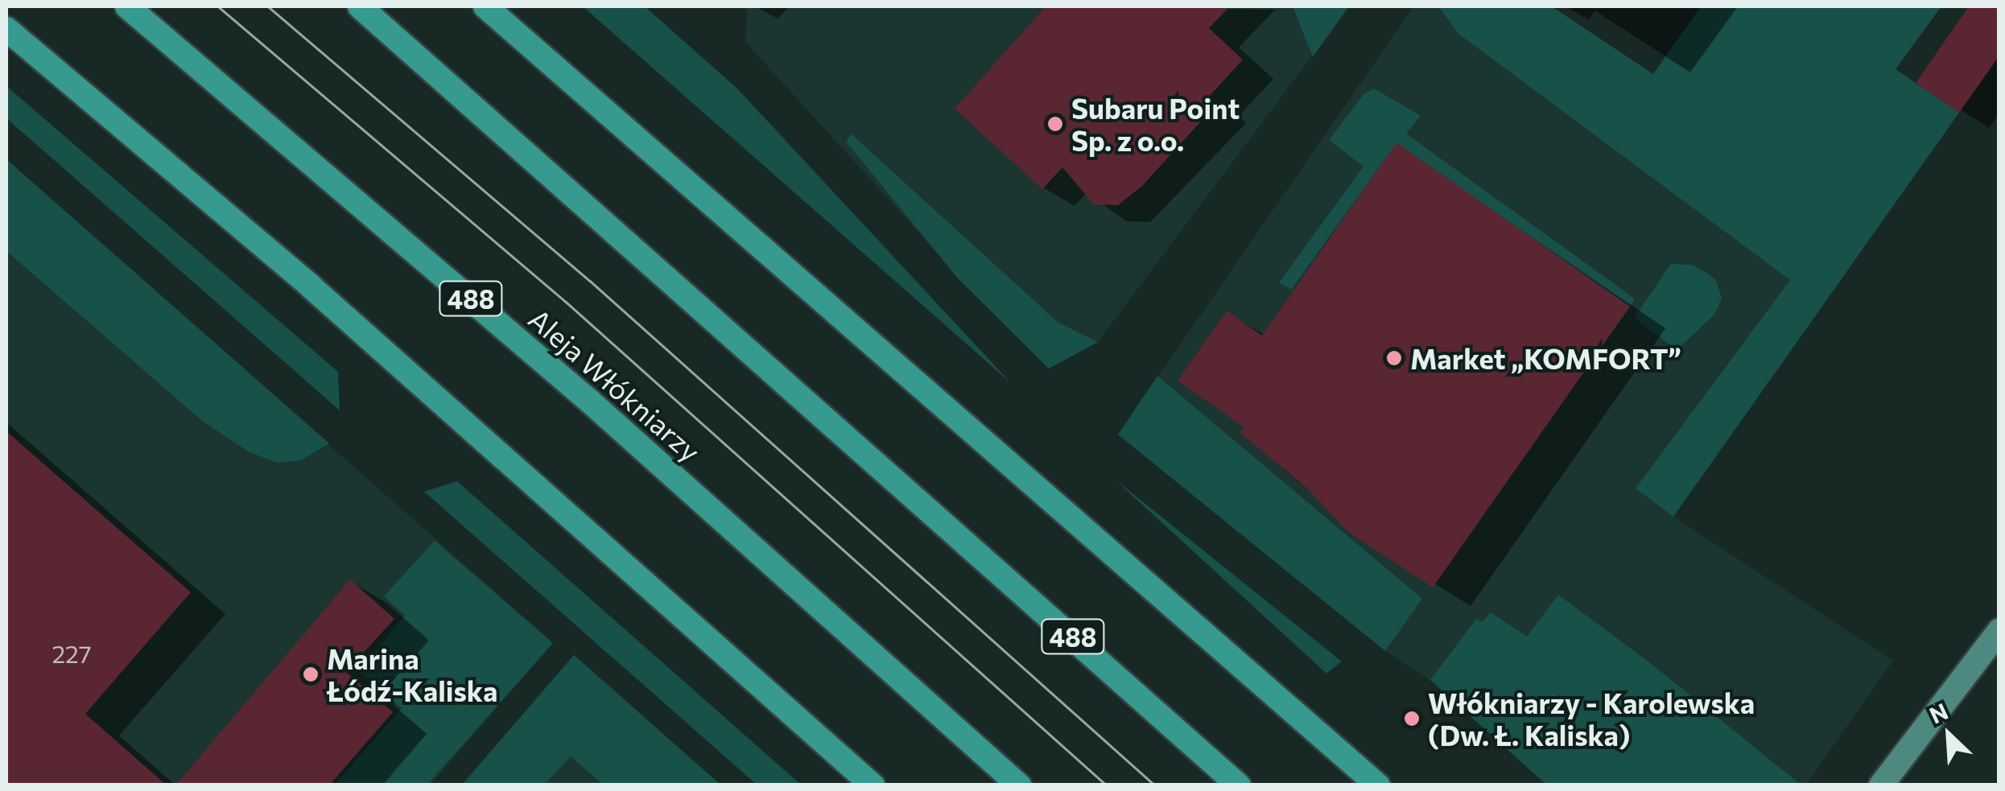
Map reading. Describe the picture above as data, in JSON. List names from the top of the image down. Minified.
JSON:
{"streets":{"main road":["488","Aleja Włókniarzy"]},"places":["Subaru Point Sp. z o.o.","Market „KOMFORT”","Marina Łódź-Kaliska","Włókniarzy - Karolewska (Dw. Ł. Kaliska)"],"house_numbers":["227"],"north":"top left"}
